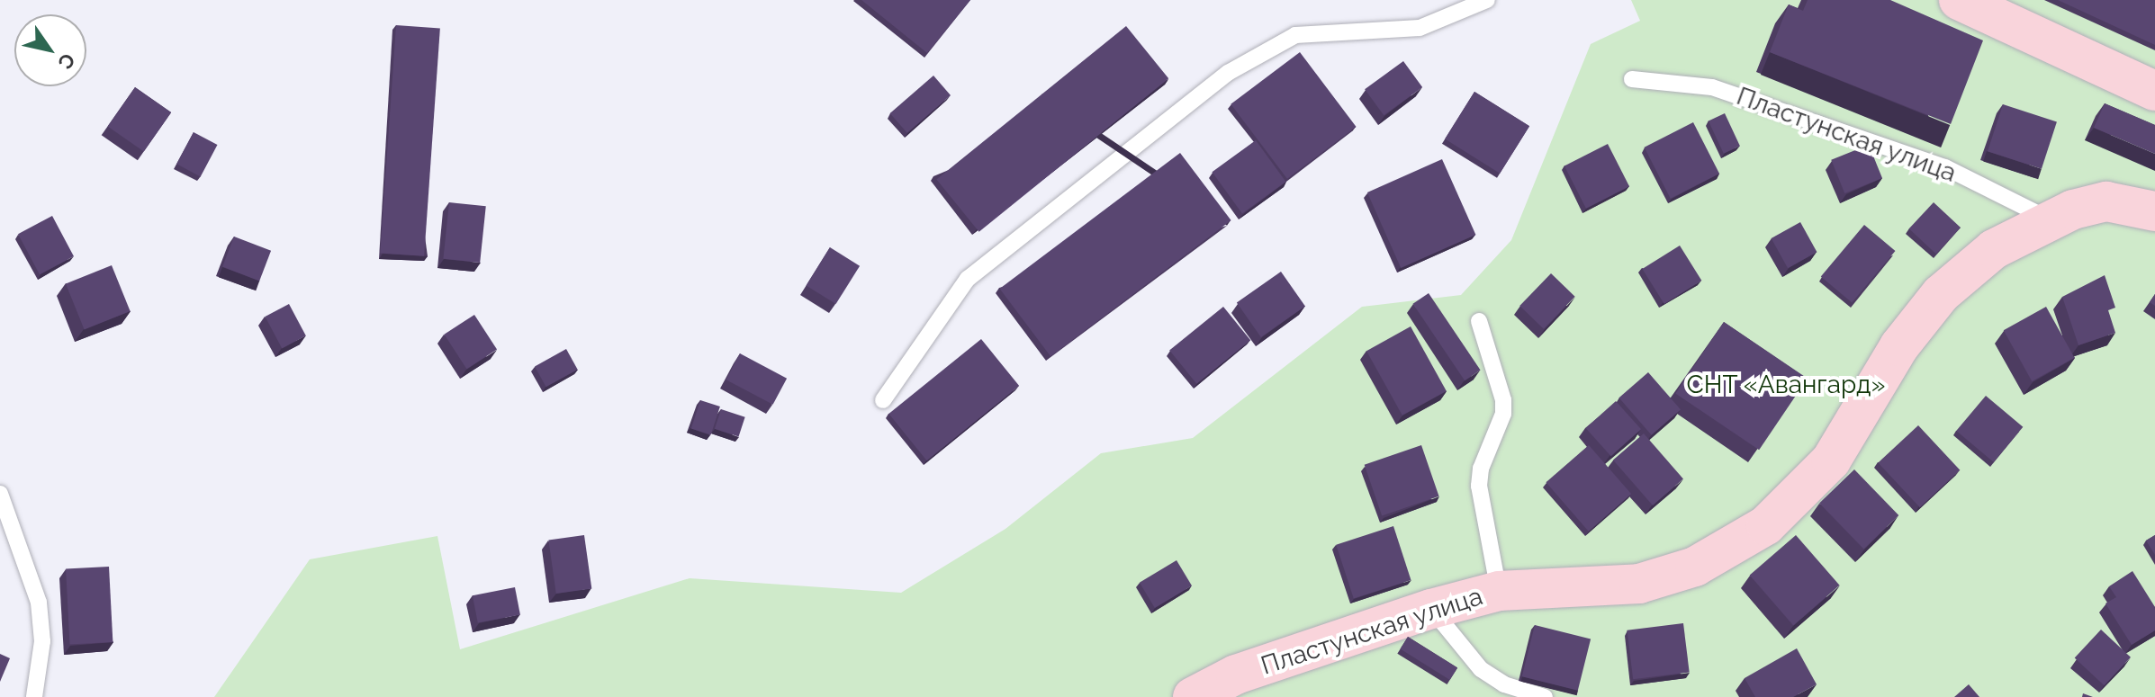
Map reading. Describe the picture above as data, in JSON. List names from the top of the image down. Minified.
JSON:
{"streets":{"street":["Пластунская улица"]},"parks":["СНТ «Авангард»"],"north":"bottom right"}
